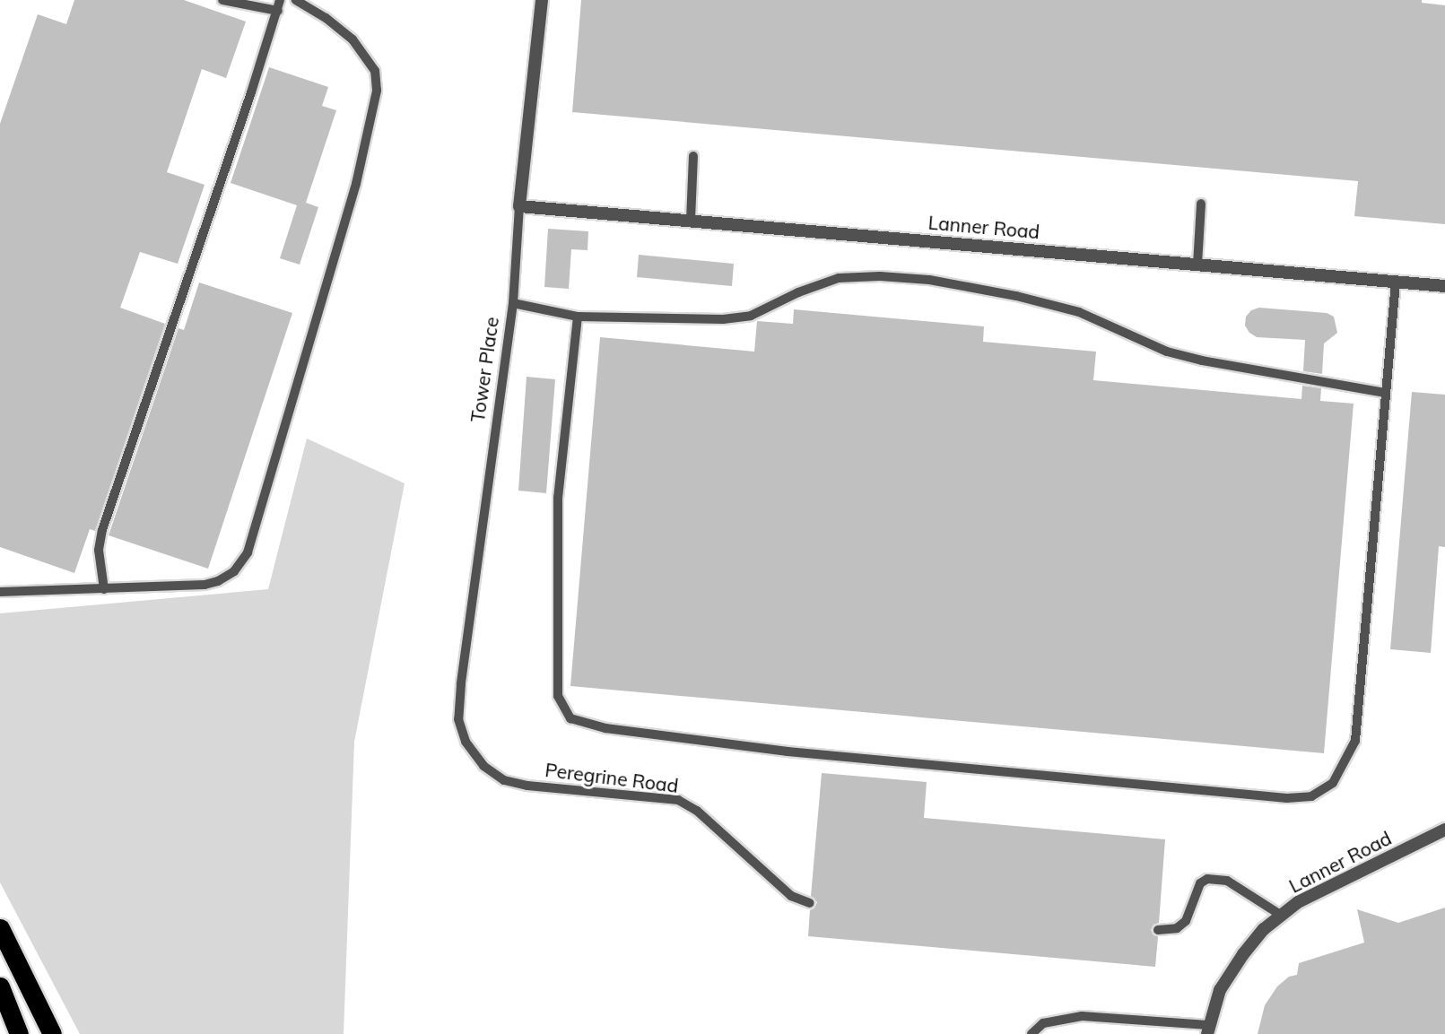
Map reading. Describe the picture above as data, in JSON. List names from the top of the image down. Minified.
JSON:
{"streets":{"street":["Lanner Road","Tower Place"],"lane":["Peregrine Road"]},"crossings":[["Lanner Road","Tower Place"],["Tower Place","Peregrine Road"]]}
